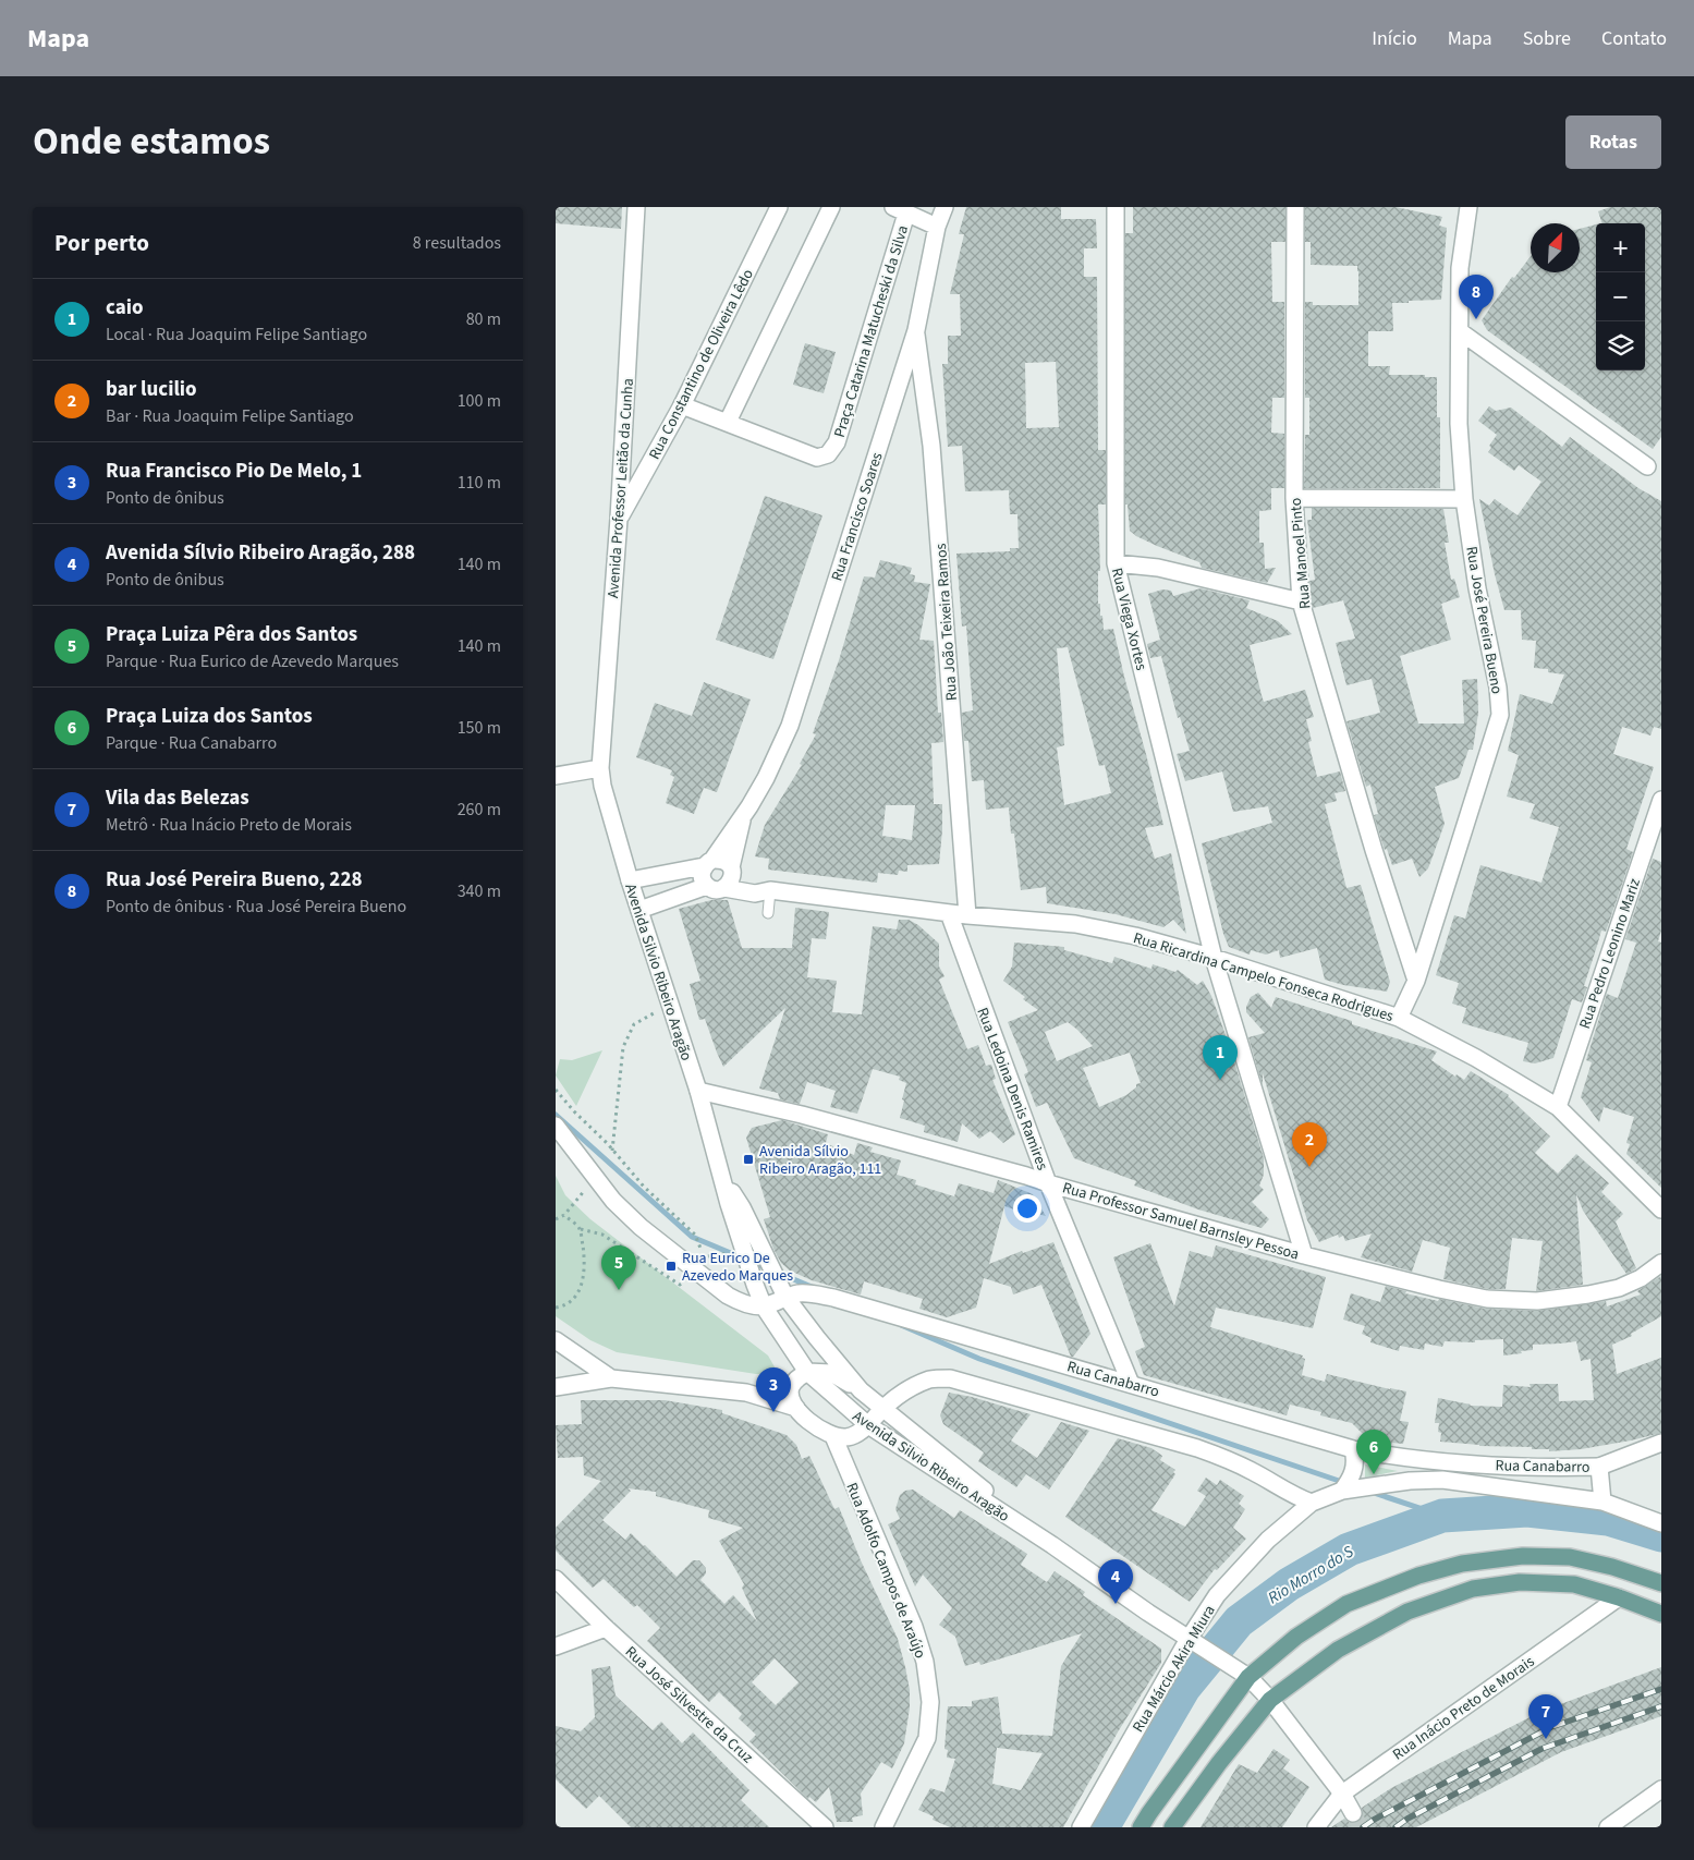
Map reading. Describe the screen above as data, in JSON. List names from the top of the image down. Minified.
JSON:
{"streets":{"street":["Praça Catarina Matucheski da Silva","Rua Constantino de Oliveira Lêdo","Avenida Professor Leitão da Cunha","Rua Francisco Soares","Rua Manoel Pinto","Rua Viega Xortes","Rua José Pereira Bueno","Rua João Teixeira Ramos","Rua Pedro Leonino Mariz","Avenida Silvio Ribeiro Aragão","Rua Ricardina Campelo Fonseca Rodrigues","Rua Ledoina Denis Ramires","Rua Professor Samuel Barnsley Pessoa","Rua Canabarro","Rua Adolfo Campos de Araújo","Rua Márcio Akira Miura","Rua José Silvestre da Cruz","Rua Inácio Preto de Morais"]},"crossings":[["Praça Catarina Matucheski da Silva","Rua Constantino de Oliveira Lêdo"],["Rua Constantino de Oliveira Lêdo","Avenida Professor Leitão da Cunha"],["Avenida Professor Leitão da Cunha","Avenida Silvio Ribeiro Aragão"],["Rua Francisco Soares","Rua João Teixeira Ramos"],["Rua Francisco Soares","Rua Ricardina Campelo Fonseca Rodrigues"],["Rua Manoel Pinto","Rua José Pereira Bueno"],["Rua Viega Xortes","Rua Ricardina Campelo Fonseca Rodrigues"],["Rua Viega Xortes","Rua Professor Samuel Barnsley Pessoa"],["Rua José Pereira Bueno","Rua Ricardina Campelo Fonseca Rodrigues"],["Rua João Teixeira Ramos","Rua Ricardina Campelo Fonseca Rodrigues"],["Rua Pedro Leonino Mariz","Rua Ricardina Campelo Fonseca Rodrigues"],["Avenida Silvio Ribeiro Aragão","Rua Professor Samuel Barnsley Pessoa"],["Avenida Silvio Ribeiro Aragão","Rua Canabarro"],["Avenida Silvio Ribeiro Aragão","Rua Márcio Akira Miura"],["Avenida Silvio Ribeiro Aragão","Rua Inácio Preto de Morais"],["Rua Ricardina Campelo Fonseca Rodrigues","Rua Ledoina Denis Ramires"],["Rua Ledoina Denis Ramires","Rua Professor Samuel Barnsley Pessoa"],["Rua Ledoina Denis Ramires","Rua Canabarro"],["Rua Canabarro","Rua Márcio Akira Miura"]],"water":["Rio Morro do S"],"places":{"transit":["Avenida Sílvio Ribeiro Aragão, 111","Rua Eurico De Azevedo Marques"]},"north":"top right","page":{"header":"Mapa","nav":["Início","Mapa","Sobre","Contato"],"title":"Onde estamos","buttons":"Rotas","heading":["Por perto","8 resultados"],"map_buttons":["+","−"],"pins":["8","1","2","5","3","6","4","7"],"list":[{"mark":"1","name":"caio","note":"Local · Rua Joaquim Felipe Santiago","value":"80 m"},{"mark":"2","name":"bar lucilio","note":"Bar · Rua Joaquim Felipe Santiago","value":"100 m"},{"mark":"3","name":"Rua Francisco Pio De Melo, 1","note":"Ponto de ônibus","value":"110 m"},{"mark":"4","name":"Avenida Sílvio Ribeiro Aragão, 288","note":"Ponto de ônibus","value":"140 m"},{"mark":"5","name":"Praça Luiza Pêra dos Santos","note":"Parque · Rua Eurico de Azevedo Marques","value":"140 m"},{"mark":"6","name":"Praça Luiza dos Santos","note":"Parque · Rua Canabarro","value":"150 m"},{"mark":"7","name":"Vila das Belezas","note":"Metrô · Rua Inácio Preto de Morais","value":"260 m"},{"mark":"8","name":"Rua José Pereira Bueno, 228","note":"Ponto de ônibus · Rua José Pereira Bueno","value":"340 m"}]}}
